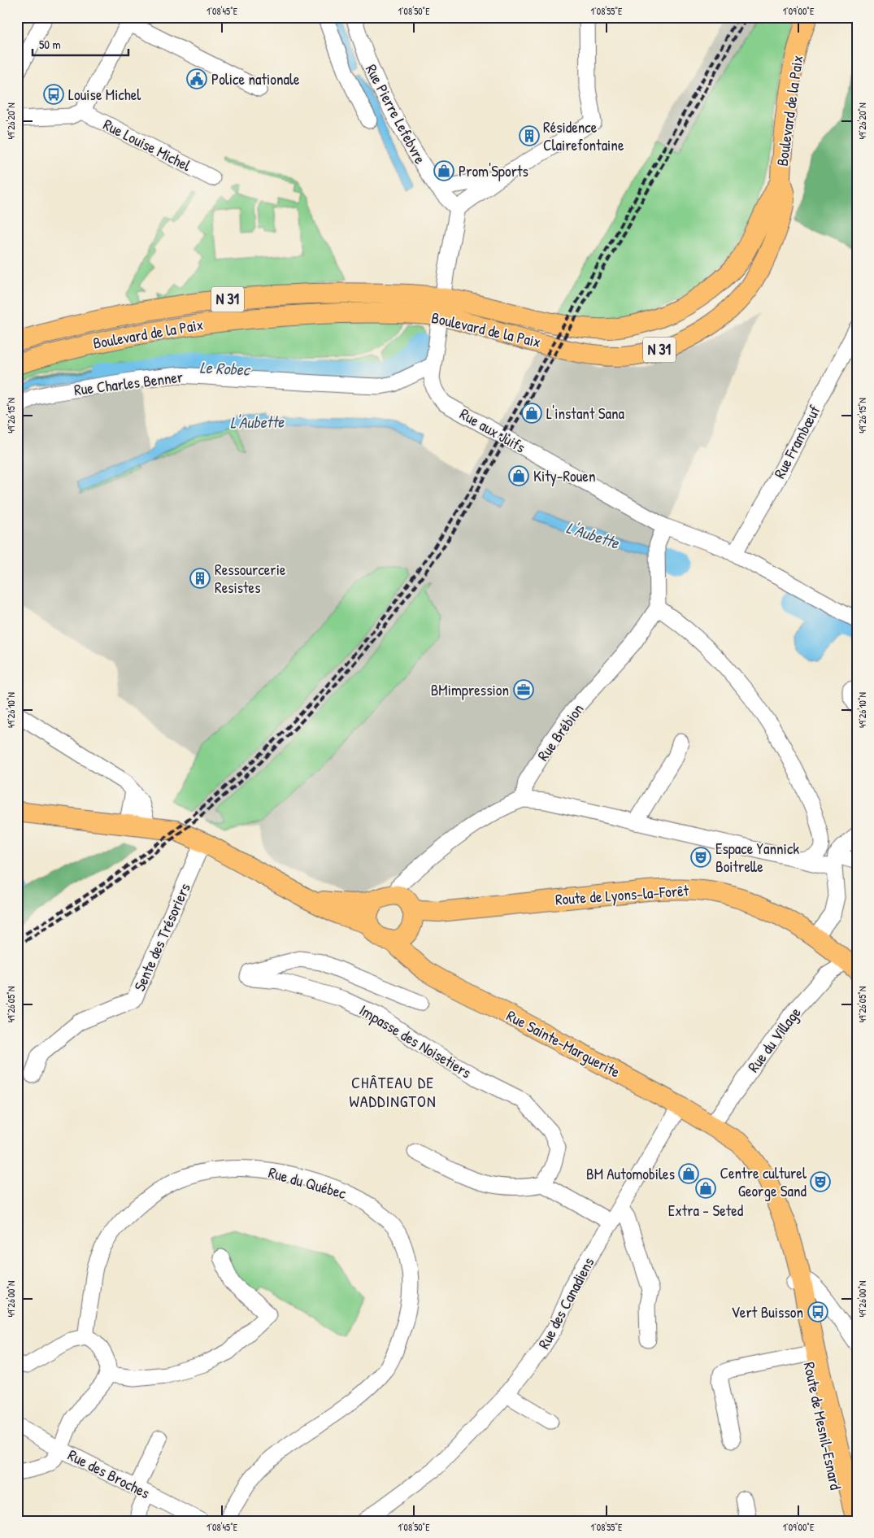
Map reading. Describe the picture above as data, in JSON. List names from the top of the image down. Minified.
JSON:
{"streets":{"main road":["Boulevard de la Paix","N 31","Route de Lyons-la-Forêt","Rue Sainte-Marguerite","Route de Mesnil-Esnard"],"street":["Rue Pierre Lefebvre","Rue Louise Michel","Rue Charles Benner","Rue aux Juifs","Rue Frambœuf","Rue Brébion","Sente des Trésoriers","Rue du Village","Impasse des Noisetiers","Rue du Québec","Rue des Canadiens","Rue des Broches"]},"crossings":[["Boulevard de la Paix","Rue aux Juifs"],["Rue Charles Benner","Rue aux Juifs"],["Rue aux Juifs","Rue Frambœuf"],["Route de Lyons-la-Forêt","Rue du Village"],["Route de Lyons-la-Forêt","Rue Sainte-Marguerite"],["Rue du Village","Rue Sainte-Marguerite"],["Rue Sainte-Marguerite","Rue des Canadiens"],["Rue Sainte-Marguerite","Route de Mesnil-Esnard"]],"districts":["CHÂTEAU DE WADDINGTON"],"water":["Le Robec","L'Aubette"],"places":{"public building":["Police nationale"],"bus stop":["Louise Michel","Vert Buisson"],"building":["Résidence Clairefontaine","Ressourcerie Resistes"],"shop":["Prom'Sports","L'instant Sana","Kity-Rouen","BM Automobiles","Extra - Seted"],"office":["BMimpression"],"theatre":["Espace Yannick Boitrelle","Centre culturel George Sand"]},"scale_bar":"50 m","coordinates":["1°08'45\"E","1°08'50\"E","1°08'55\"E","1°09'00\"E","49°26'20\"N","49°26'15\"N","49°26'10\"N","49°26'05\"N","49°26'00\"N"]}
